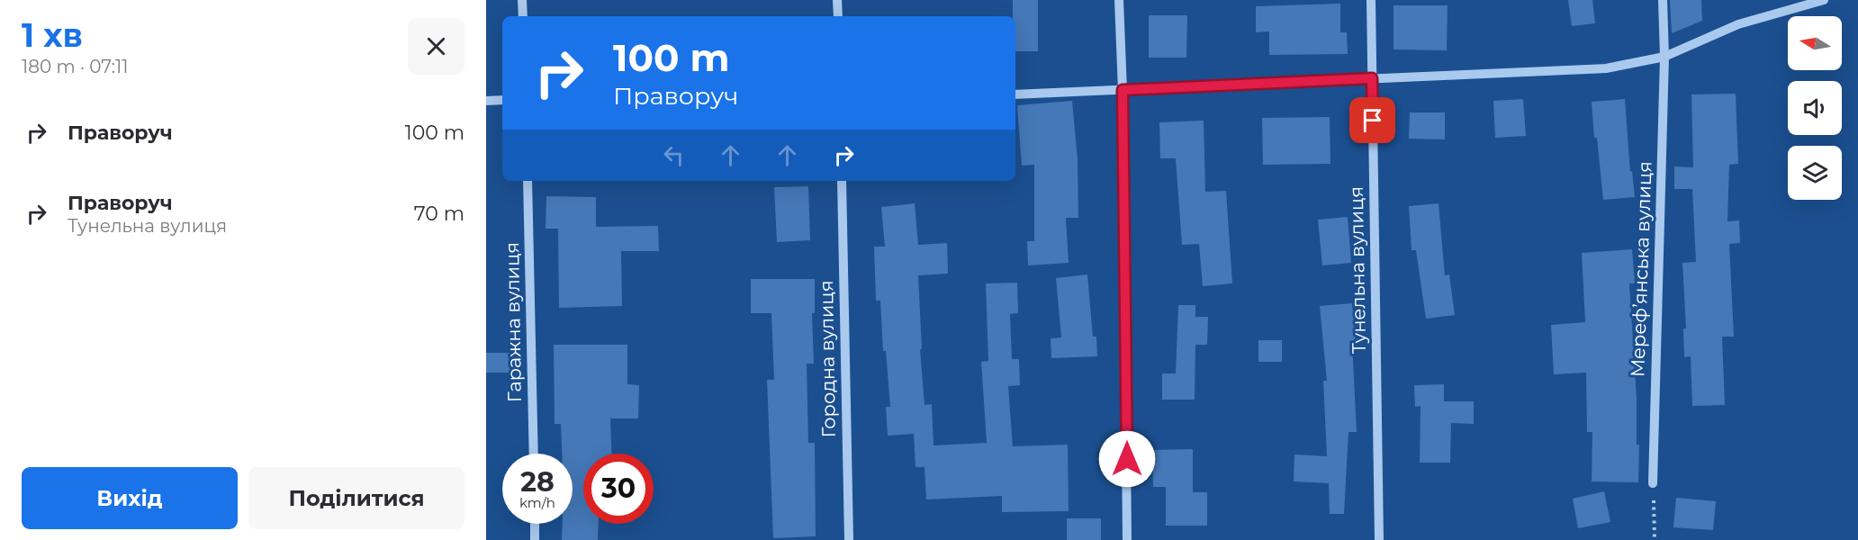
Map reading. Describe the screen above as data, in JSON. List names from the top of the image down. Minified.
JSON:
{"streets":{"street":["Мерефʼянська вулиця","Тунельна вулиця","Гаражна вулиця","Городна вулиця"]},"north":"left","page":{"heading":["1 хв","180 m · 07:11"],"turn":["100 m","Праворуч"],"list":[{"name":"Праворуч","value":"100 m"},{"name":"Праворуч","note":"Тунельна вулиця","value":"70 m"}],"speed":"28 km/h","limit":"30","buttons":["Вихід","Поділитися"]}}
